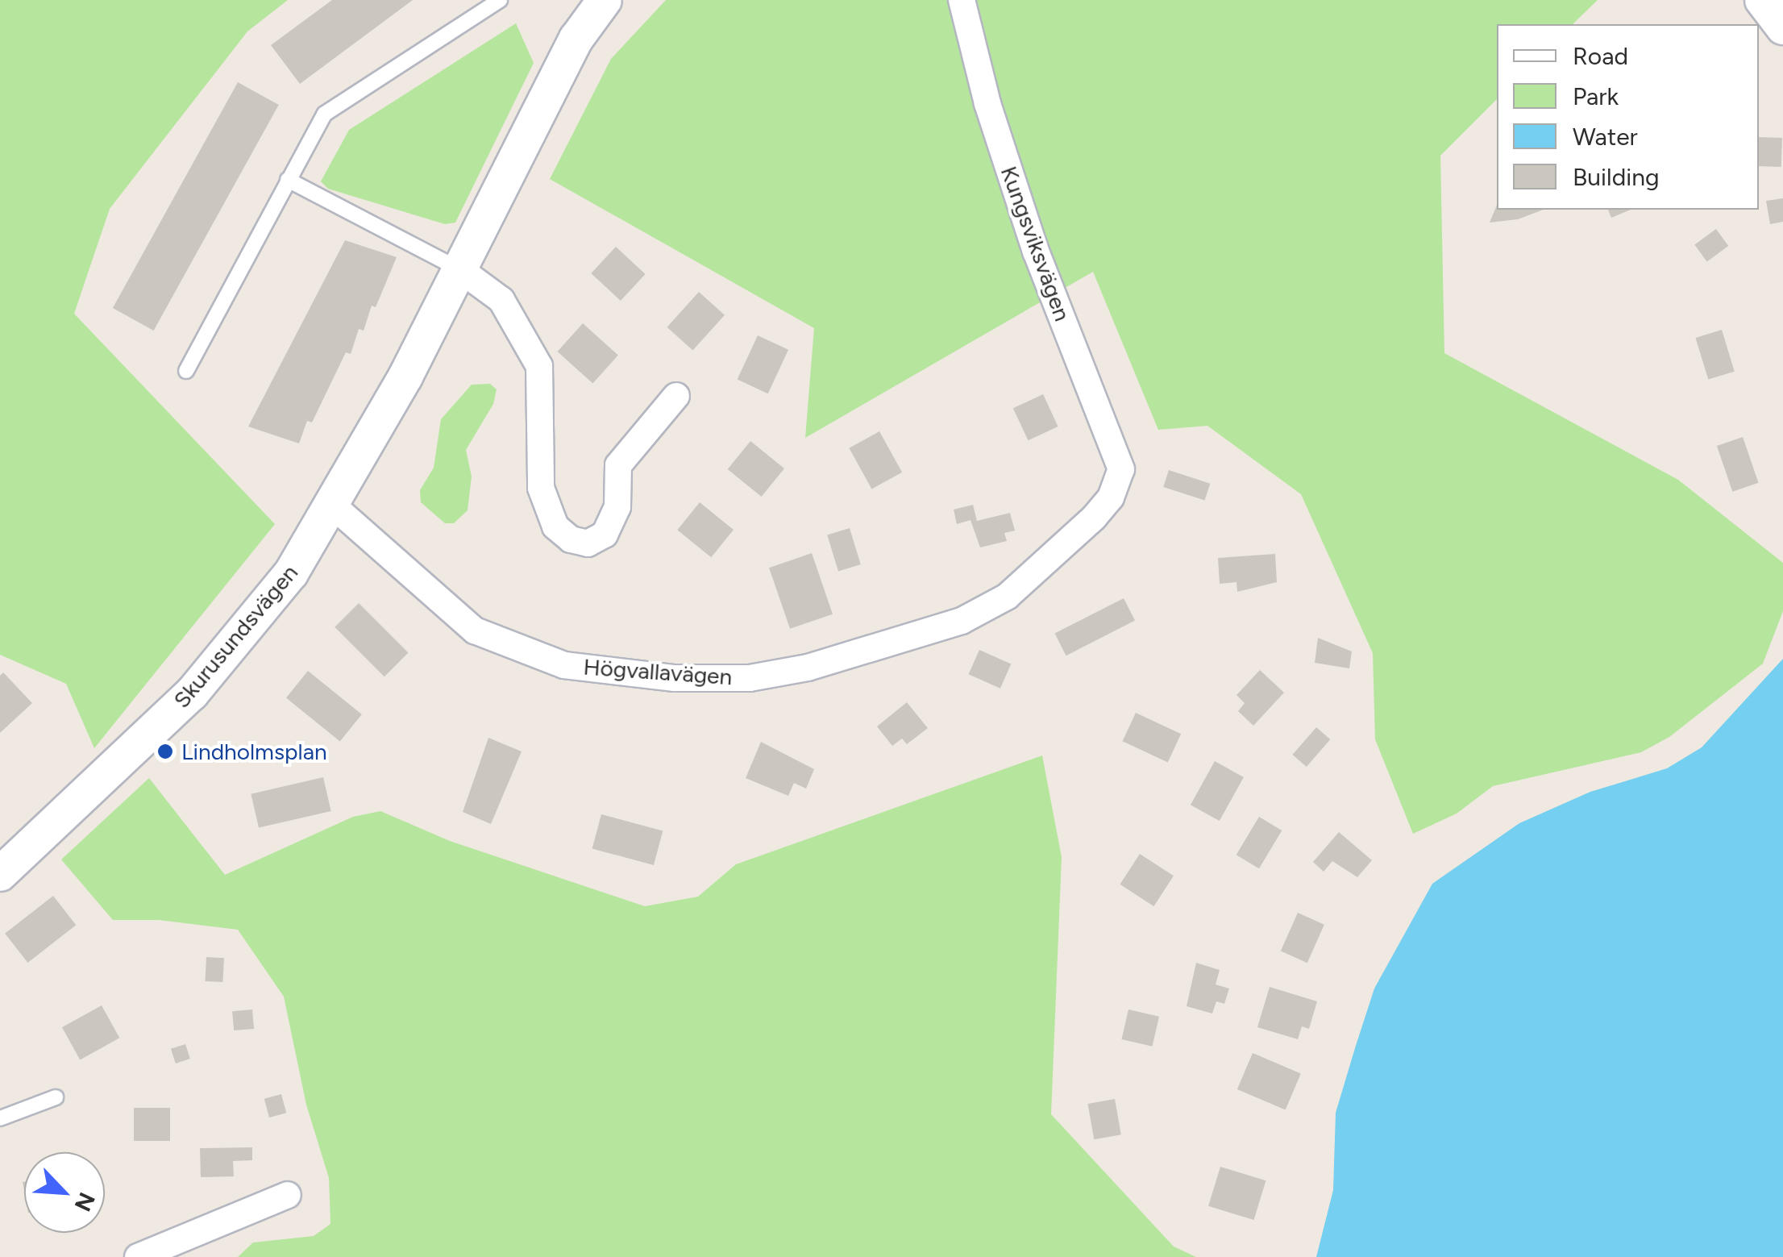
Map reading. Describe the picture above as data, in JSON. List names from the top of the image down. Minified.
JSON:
{"streets":{"street":["Kungsviksvägen","Skurusundsvägen","Högvallavägen"]},"crossings":[["Kungsviksvägen","Högvallavägen"],["Skurusundsvägen","Högvallavägen"]],"places":["Lindholmsplan"],"legend":["Road","Park","Water","Building"],"north":"bottom right"}
